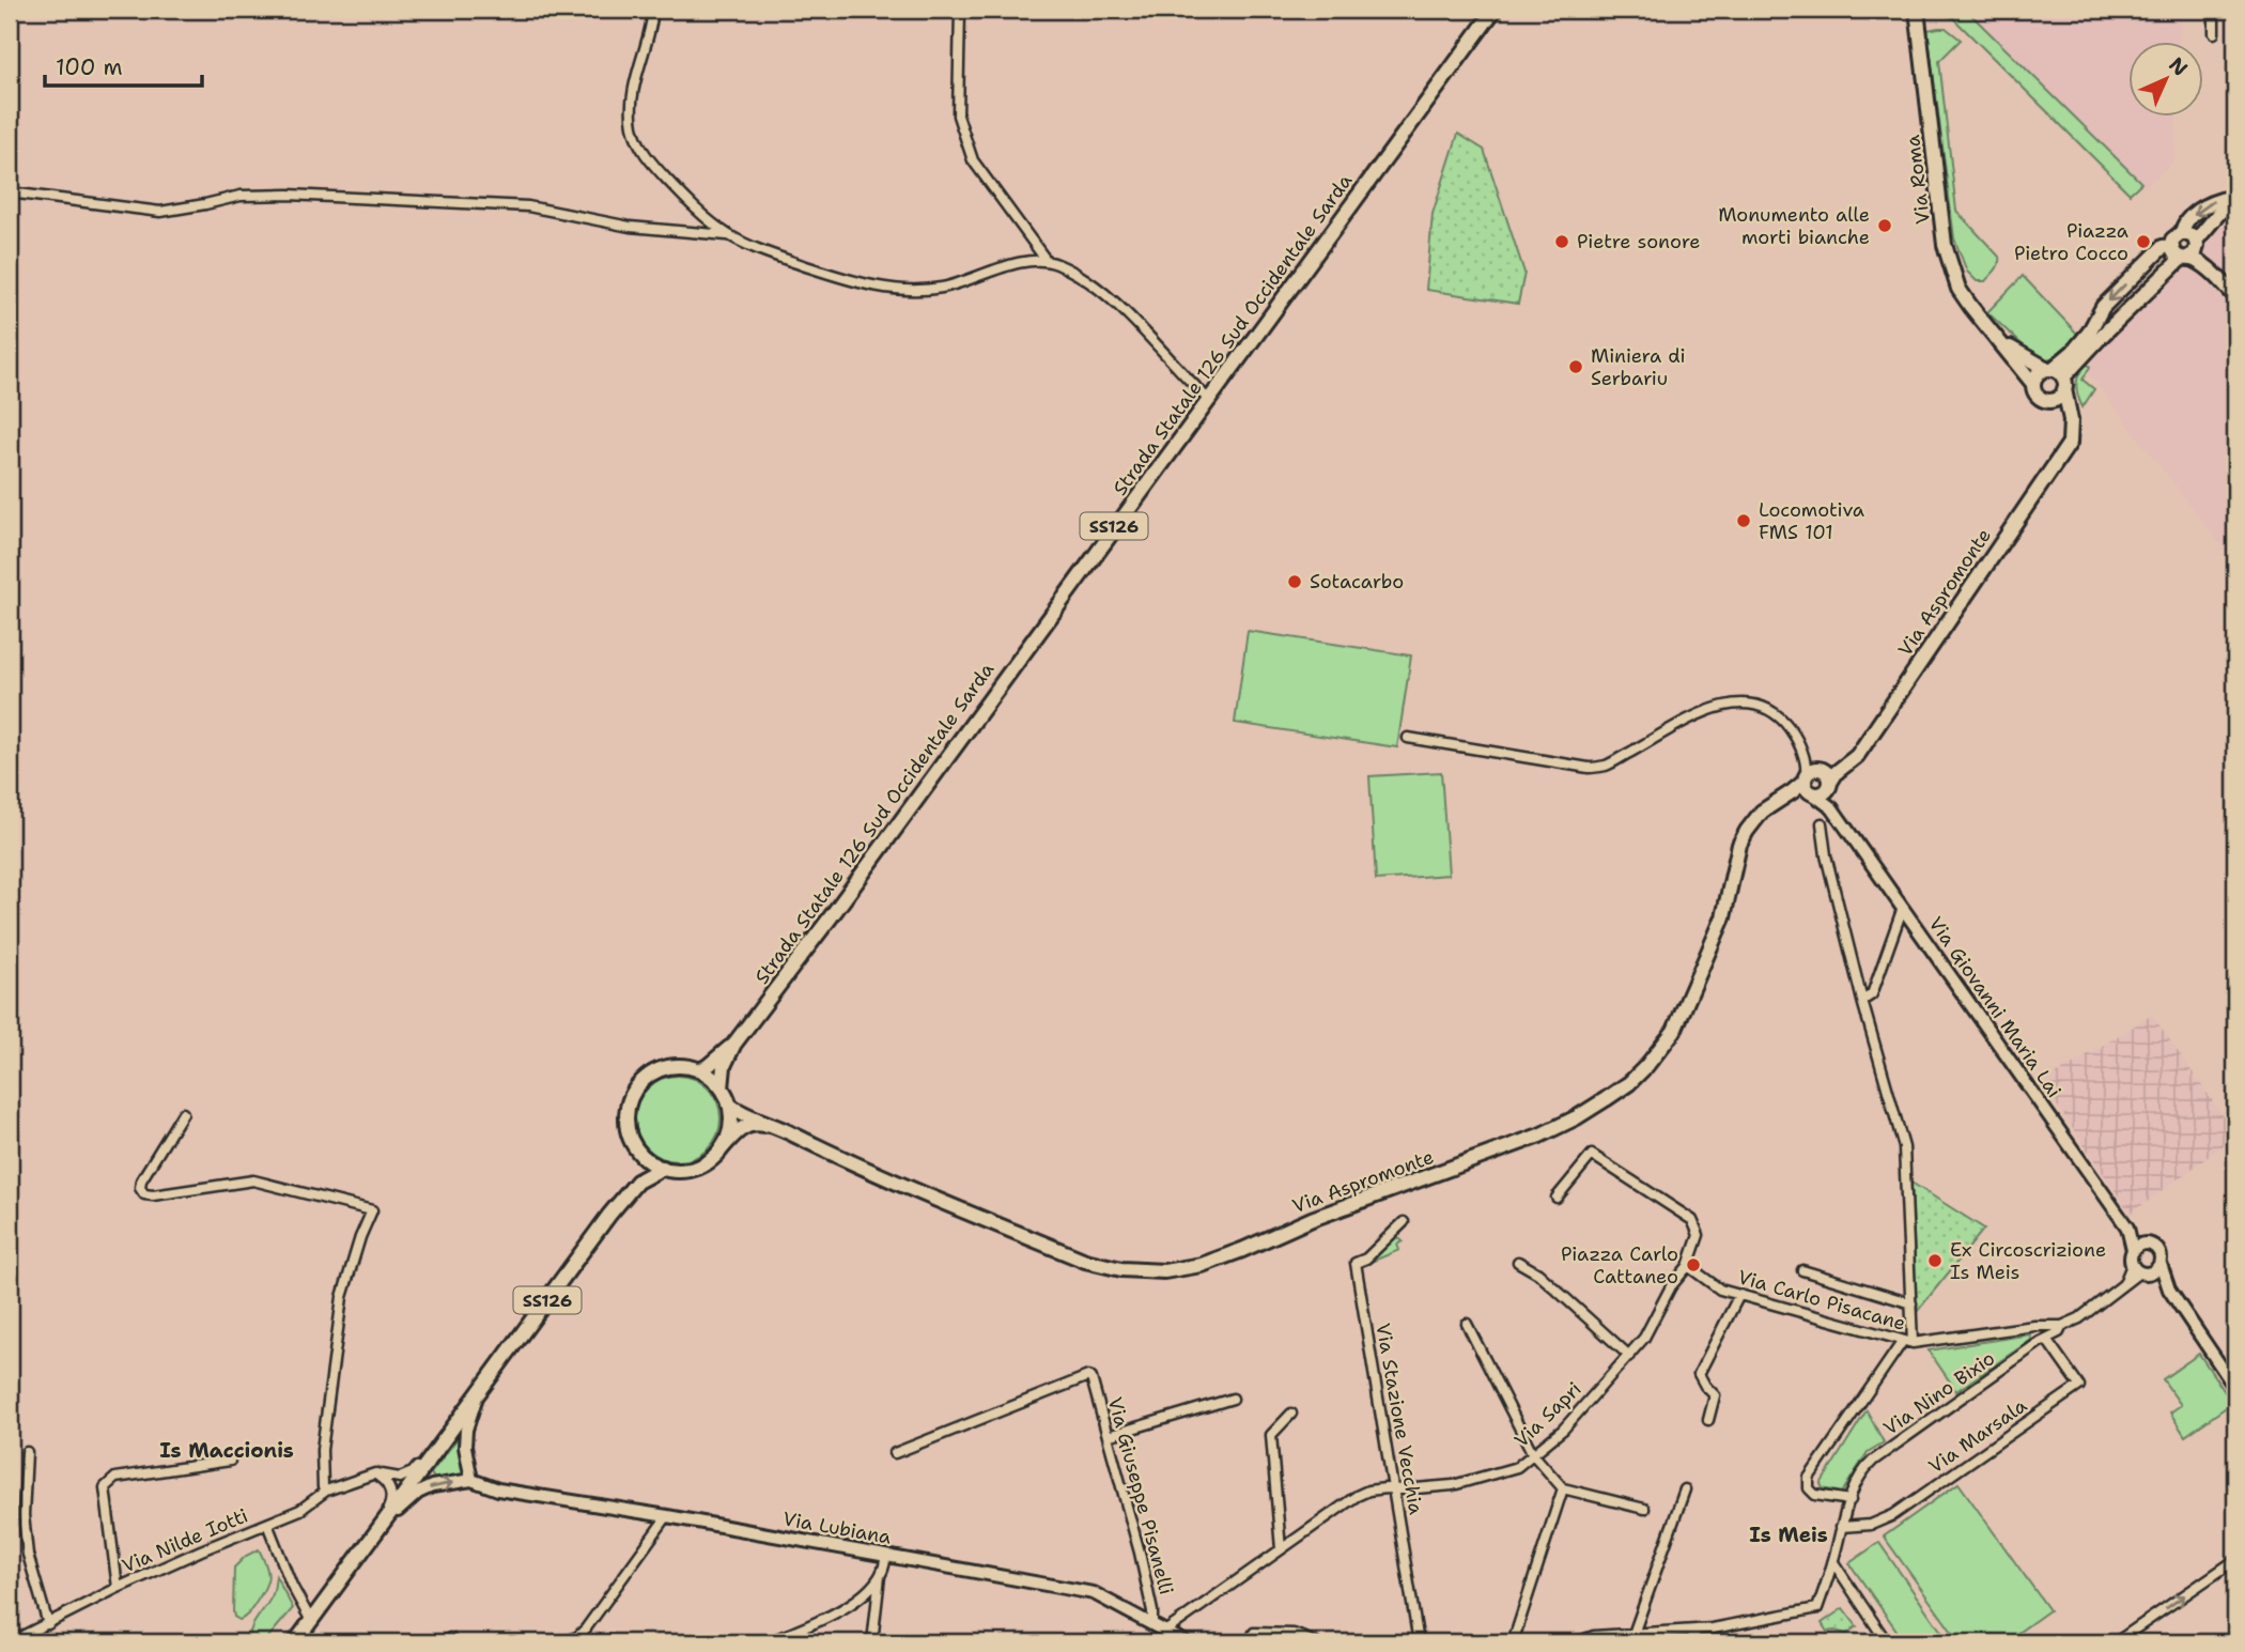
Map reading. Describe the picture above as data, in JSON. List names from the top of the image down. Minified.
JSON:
{"streets":{"main road":["Via Roma","Strada Statale 126 Sud Occidentale Sarda","SS126","Via Aspromonte"],"street":["Via Giovanni Maria Lai","Via Carlo Pisacane","Via Nino Bixio","Via Sapri","Via Stazione Vecchia","Via Marsala","Via Giuseppe Pisanelli","Via Lubiana","Via Nilde Iotti"]},"crossings":[["Strada Statale 126 Sud Occidentale Sarda","SS126"],["SS126","Via Aspromonte"],["SS126","Via Lubiana"],["SS126","Via Nilde Iotti"],["Via Aspromonte","Via Giovanni Maria Lai"],["Via Carlo Pisacane","Via Nino Bixio"],["Via Carlo Pisacane","Via Sapri"],["Via Nino Bixio","Via Marsala"],["Via Sapri","Via Stazione Vecchia"],["Via Sapri","Via Lubiana"],["Via Giuseppe Pisanelli","Via Lubiana"]],"districts":["Is Maccionis","Is Meis"],"places":["Monumento alle morti bianche","Pietre sonore","Piazza Pietro Cocco","Miniera di Serbariu","Locomotiva FMS 101","Sotacarbo","Ex Circoscrizione Is Meis","Piazza Carlo Cattaneo"],"scale_bar":"100 m","north":"top right"}
